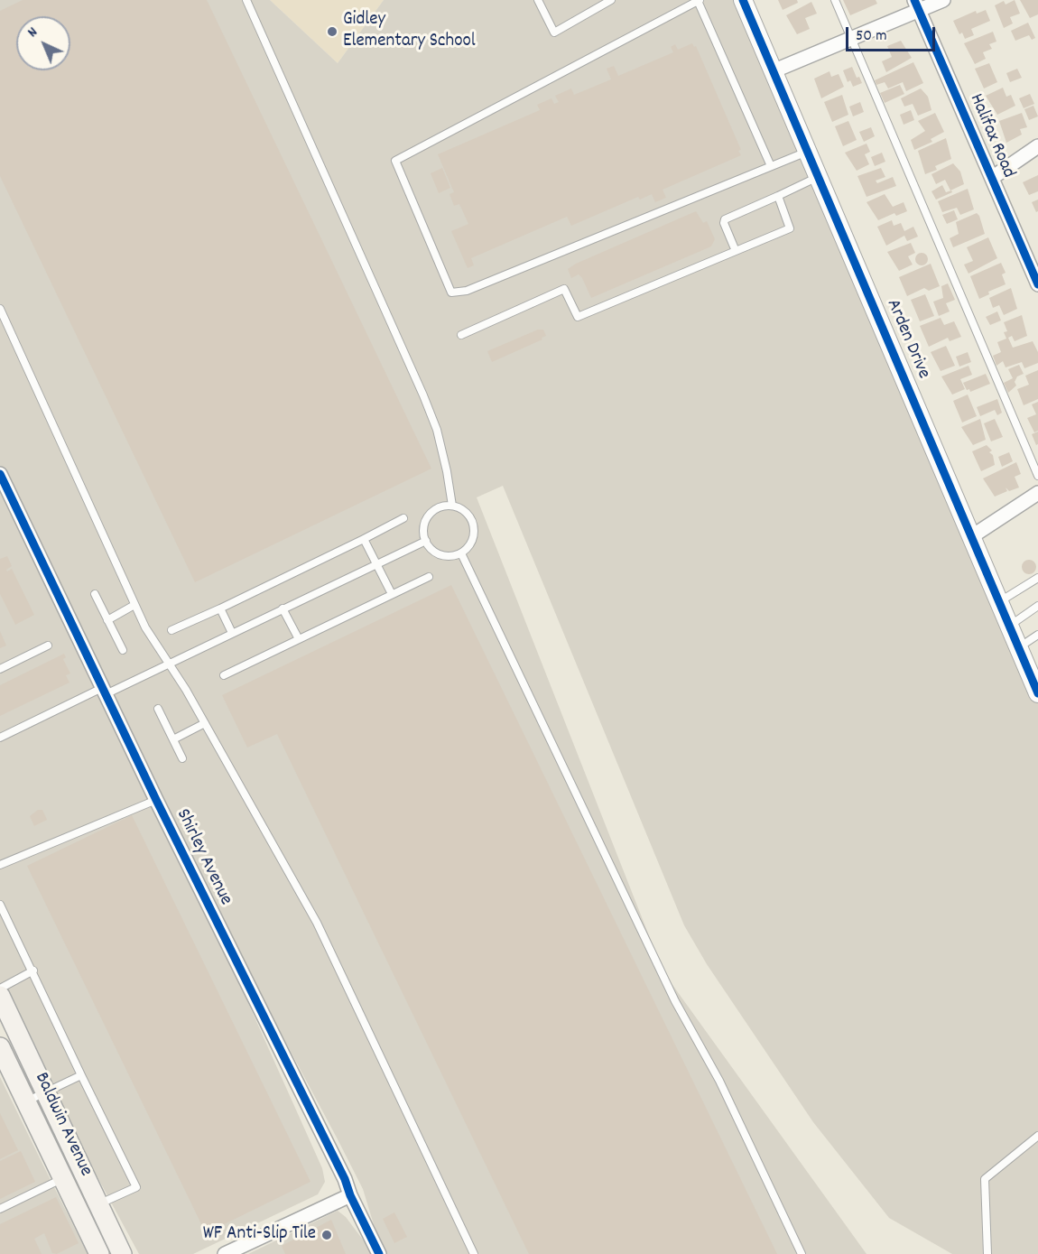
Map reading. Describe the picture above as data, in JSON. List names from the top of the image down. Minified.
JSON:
{"streets":{"main road":["Baldwin Avenue"],"street":["Halifax Road","Arden Drive","Shirley Avenue"]},"places":["Gidley Elementary School","WF Anti-Slip Tile"],"scale_bar":"50 m","north":"top left"}
